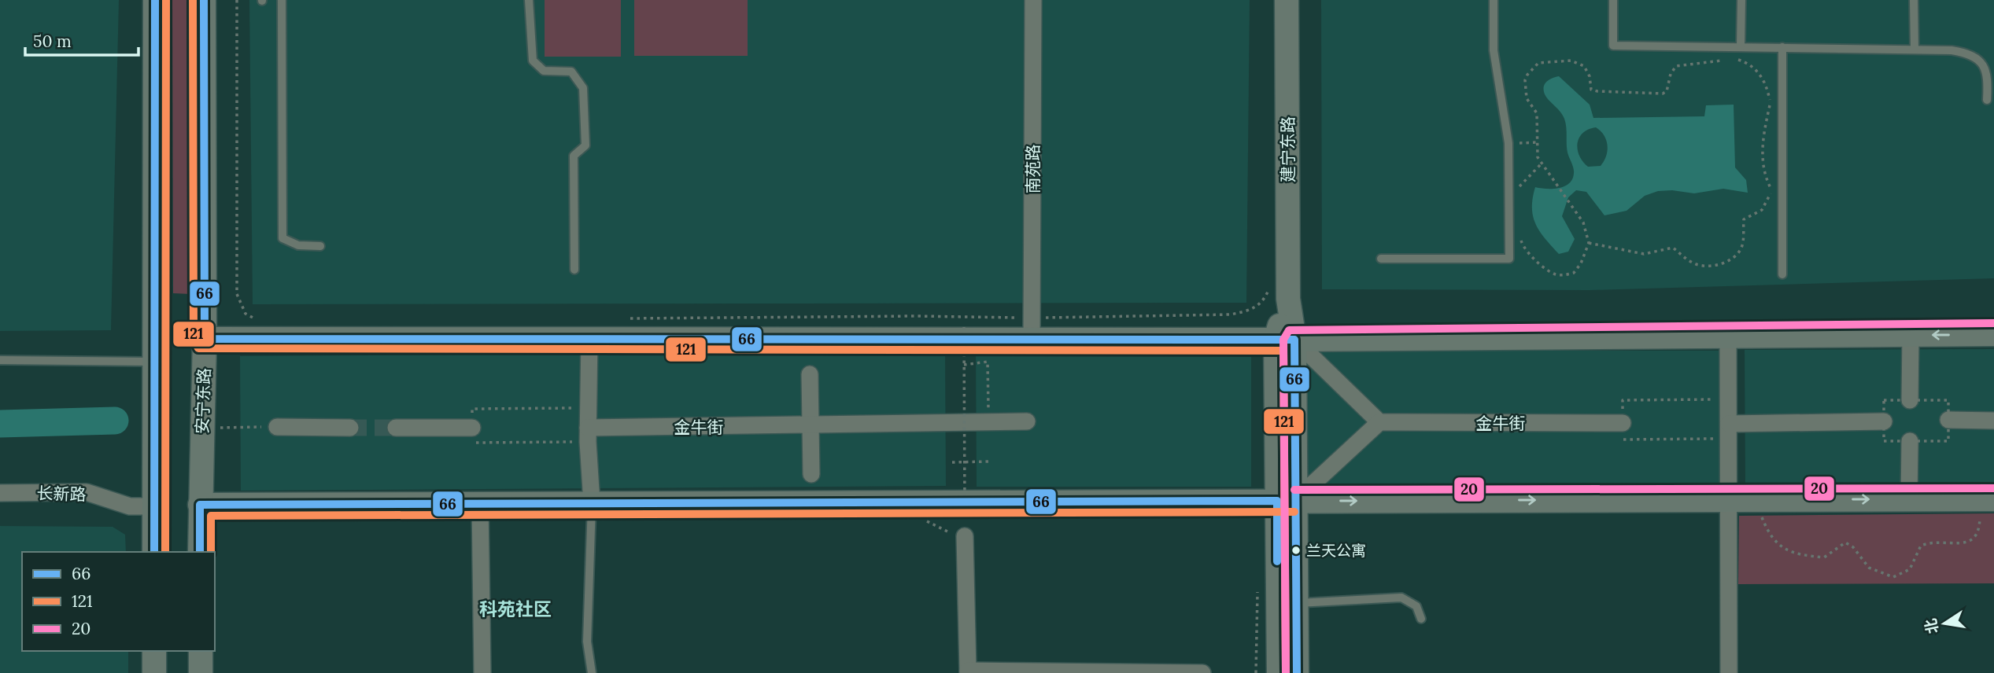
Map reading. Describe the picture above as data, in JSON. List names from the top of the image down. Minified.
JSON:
{"streets":{"street":["建宁东路","南苑路","安宁东路","金牛街","长新路"]},"districts":["科苑社区"],"places":["兰天公寓"],"lines":["transit line 66","transit line 121","transit line 20"],"legend":["66","121","20"],"scale_bar":"50 m","north":"left"}
